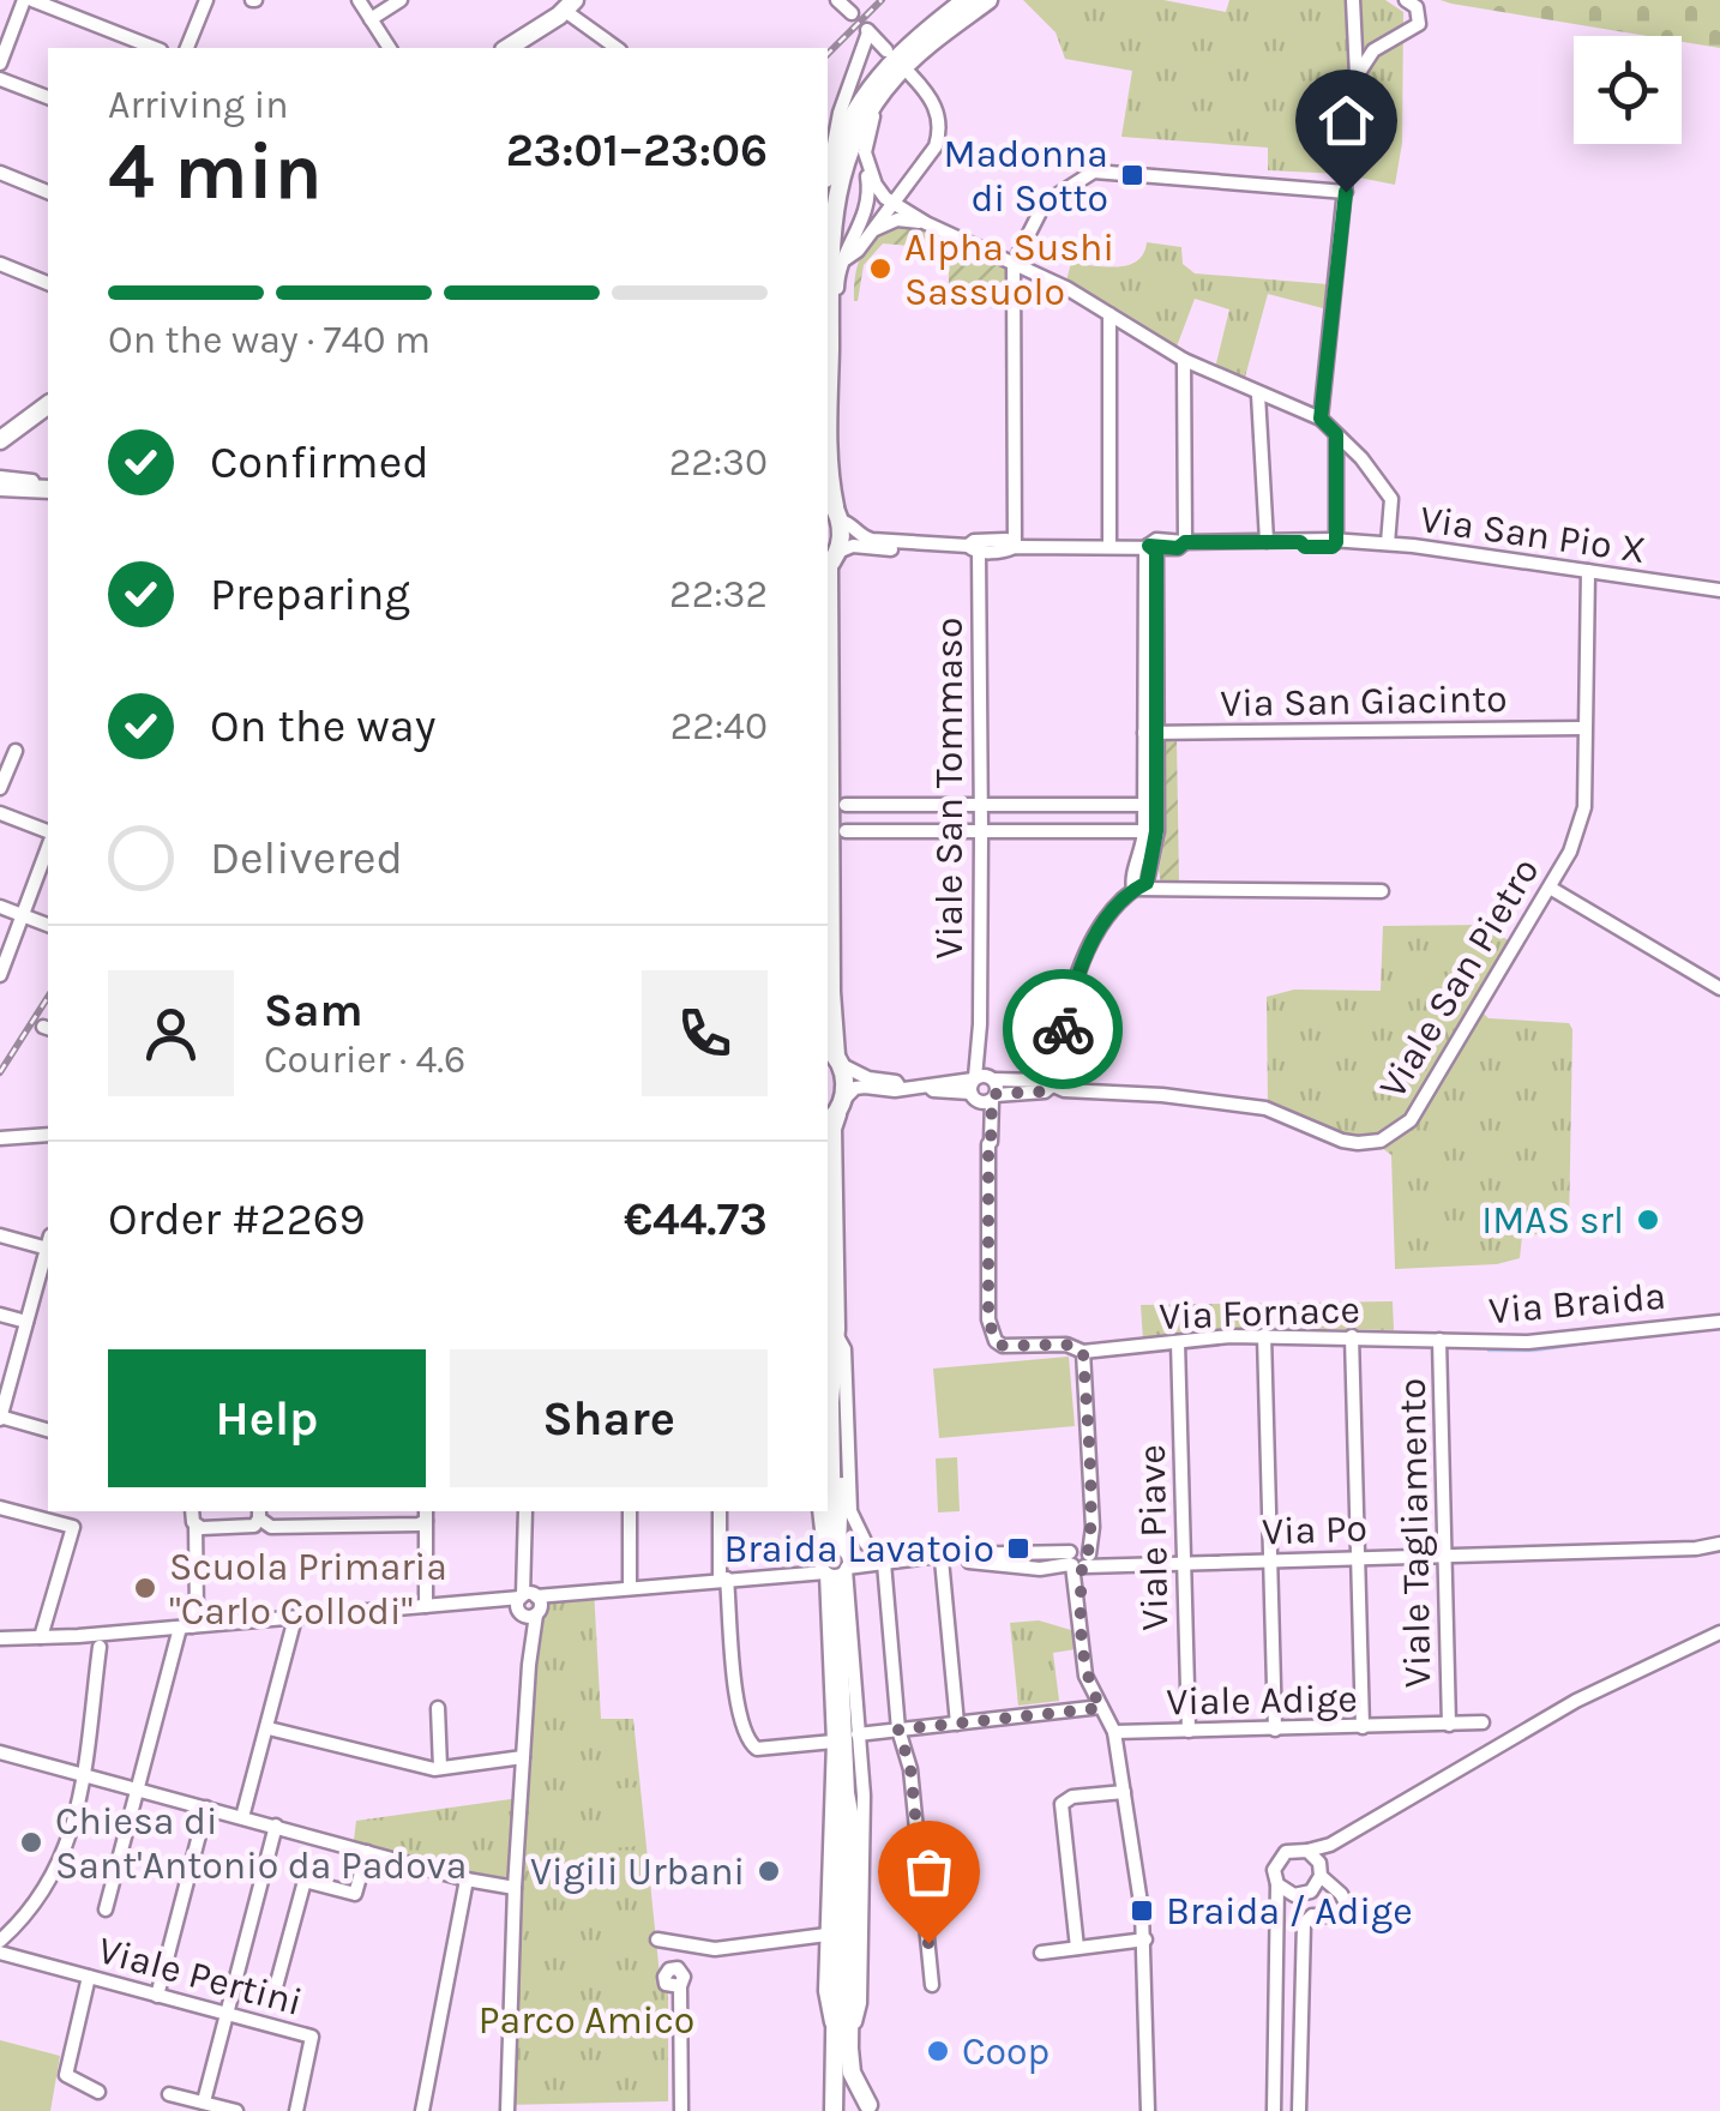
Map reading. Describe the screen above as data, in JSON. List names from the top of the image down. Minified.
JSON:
{"streets":{"street":["Via San Pio X","Via San Giacinto","Viale San Tommaso","Viale San Pietro","Via Braida","Via Fornace","Via Po","Viale Tagliamento","Viale Piave","Viale Adige","Viale Pertini"]},"crossings":[["Via San Pio X","Viale San Tommaso"],["Via San Pio X","Viale San Pietro"],["Via San Giacinto","Viale San Pietro"],["Viale San Tommaso","Viale San Pietro"],["Viale San Tommaso","Via Fornace"],["Via Braida","Via Fornace"],["Via Braida","Viale Tagliamento"],["Via Fornace","Viale Tagliamento"],["Via Fornace","Viale Piave"],["Via Po","Viale Tagliamento"],["Via Po","Viale Piave"],["Viale Tagliamento","Viale Adige"],["Viale Piave","Viale Adige"]],"parks":["Parco Amico"],"places":{"transit":["Madonna di Sotto","Braida Lavatoio","Braida / Adige"],"other":["Alpha Sushi Sassuolo","IMAS srl","Scuola Primaria \"Carlo Collodi\"","Chiesa di Sant'Antonio da Padova","Vigili Urbani","Coop"]},"page":{"heading":["4 min","Arriving in","23:01–23:06"],"panel":["Sam","Courier · 4.6","Order #2269","€44.73"],"bar":"On the way · 740 m","list":[["Confirmed","22:30"],["Preparing","22:32"],["On the way","22:40"],"Delivered"],"buttons":["Help","Share"]}}
